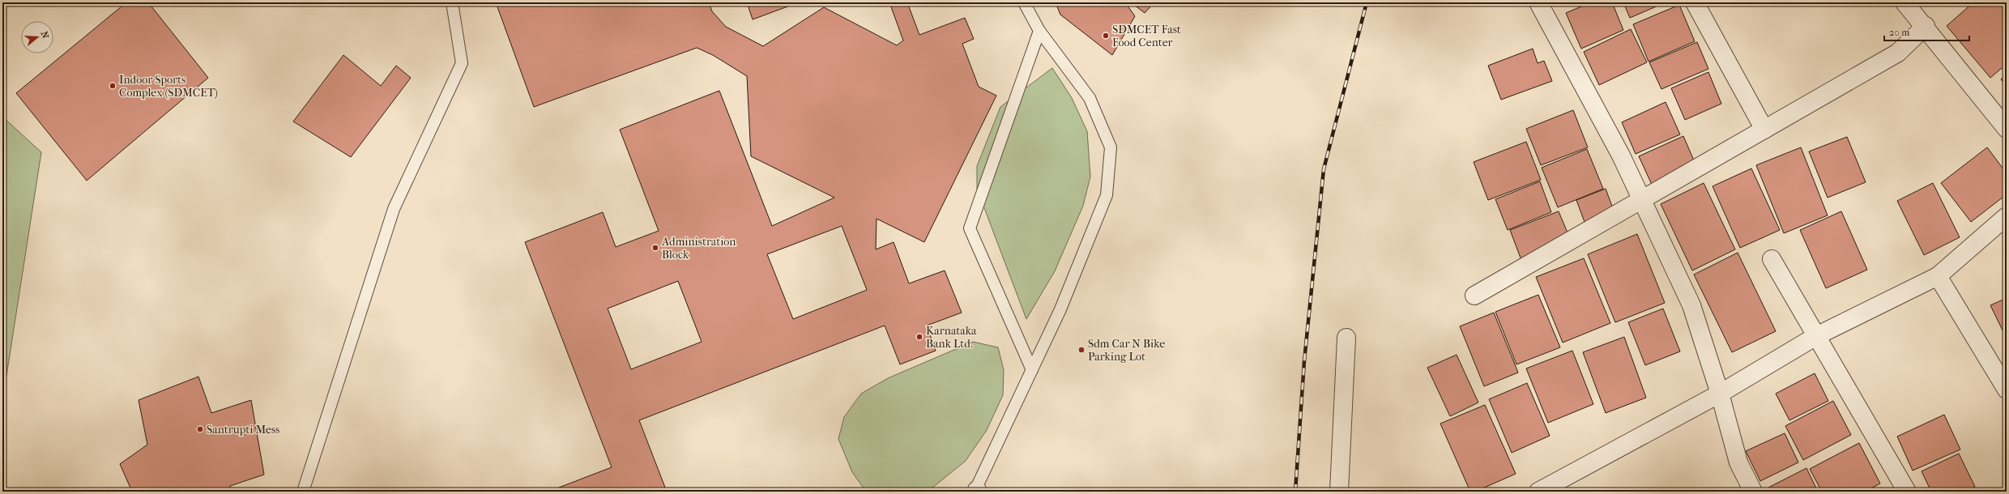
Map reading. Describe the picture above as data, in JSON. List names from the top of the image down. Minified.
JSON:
{"places":["SDMCET Fast Food Center","Indoor Sports Complex (SDMCET)","Administration Block","Karnataka Bank Ltd.","Sdm Car N Bike Parking Lot","Santrupti Mess"],"scale_bar":"20 m","north":"right"}
